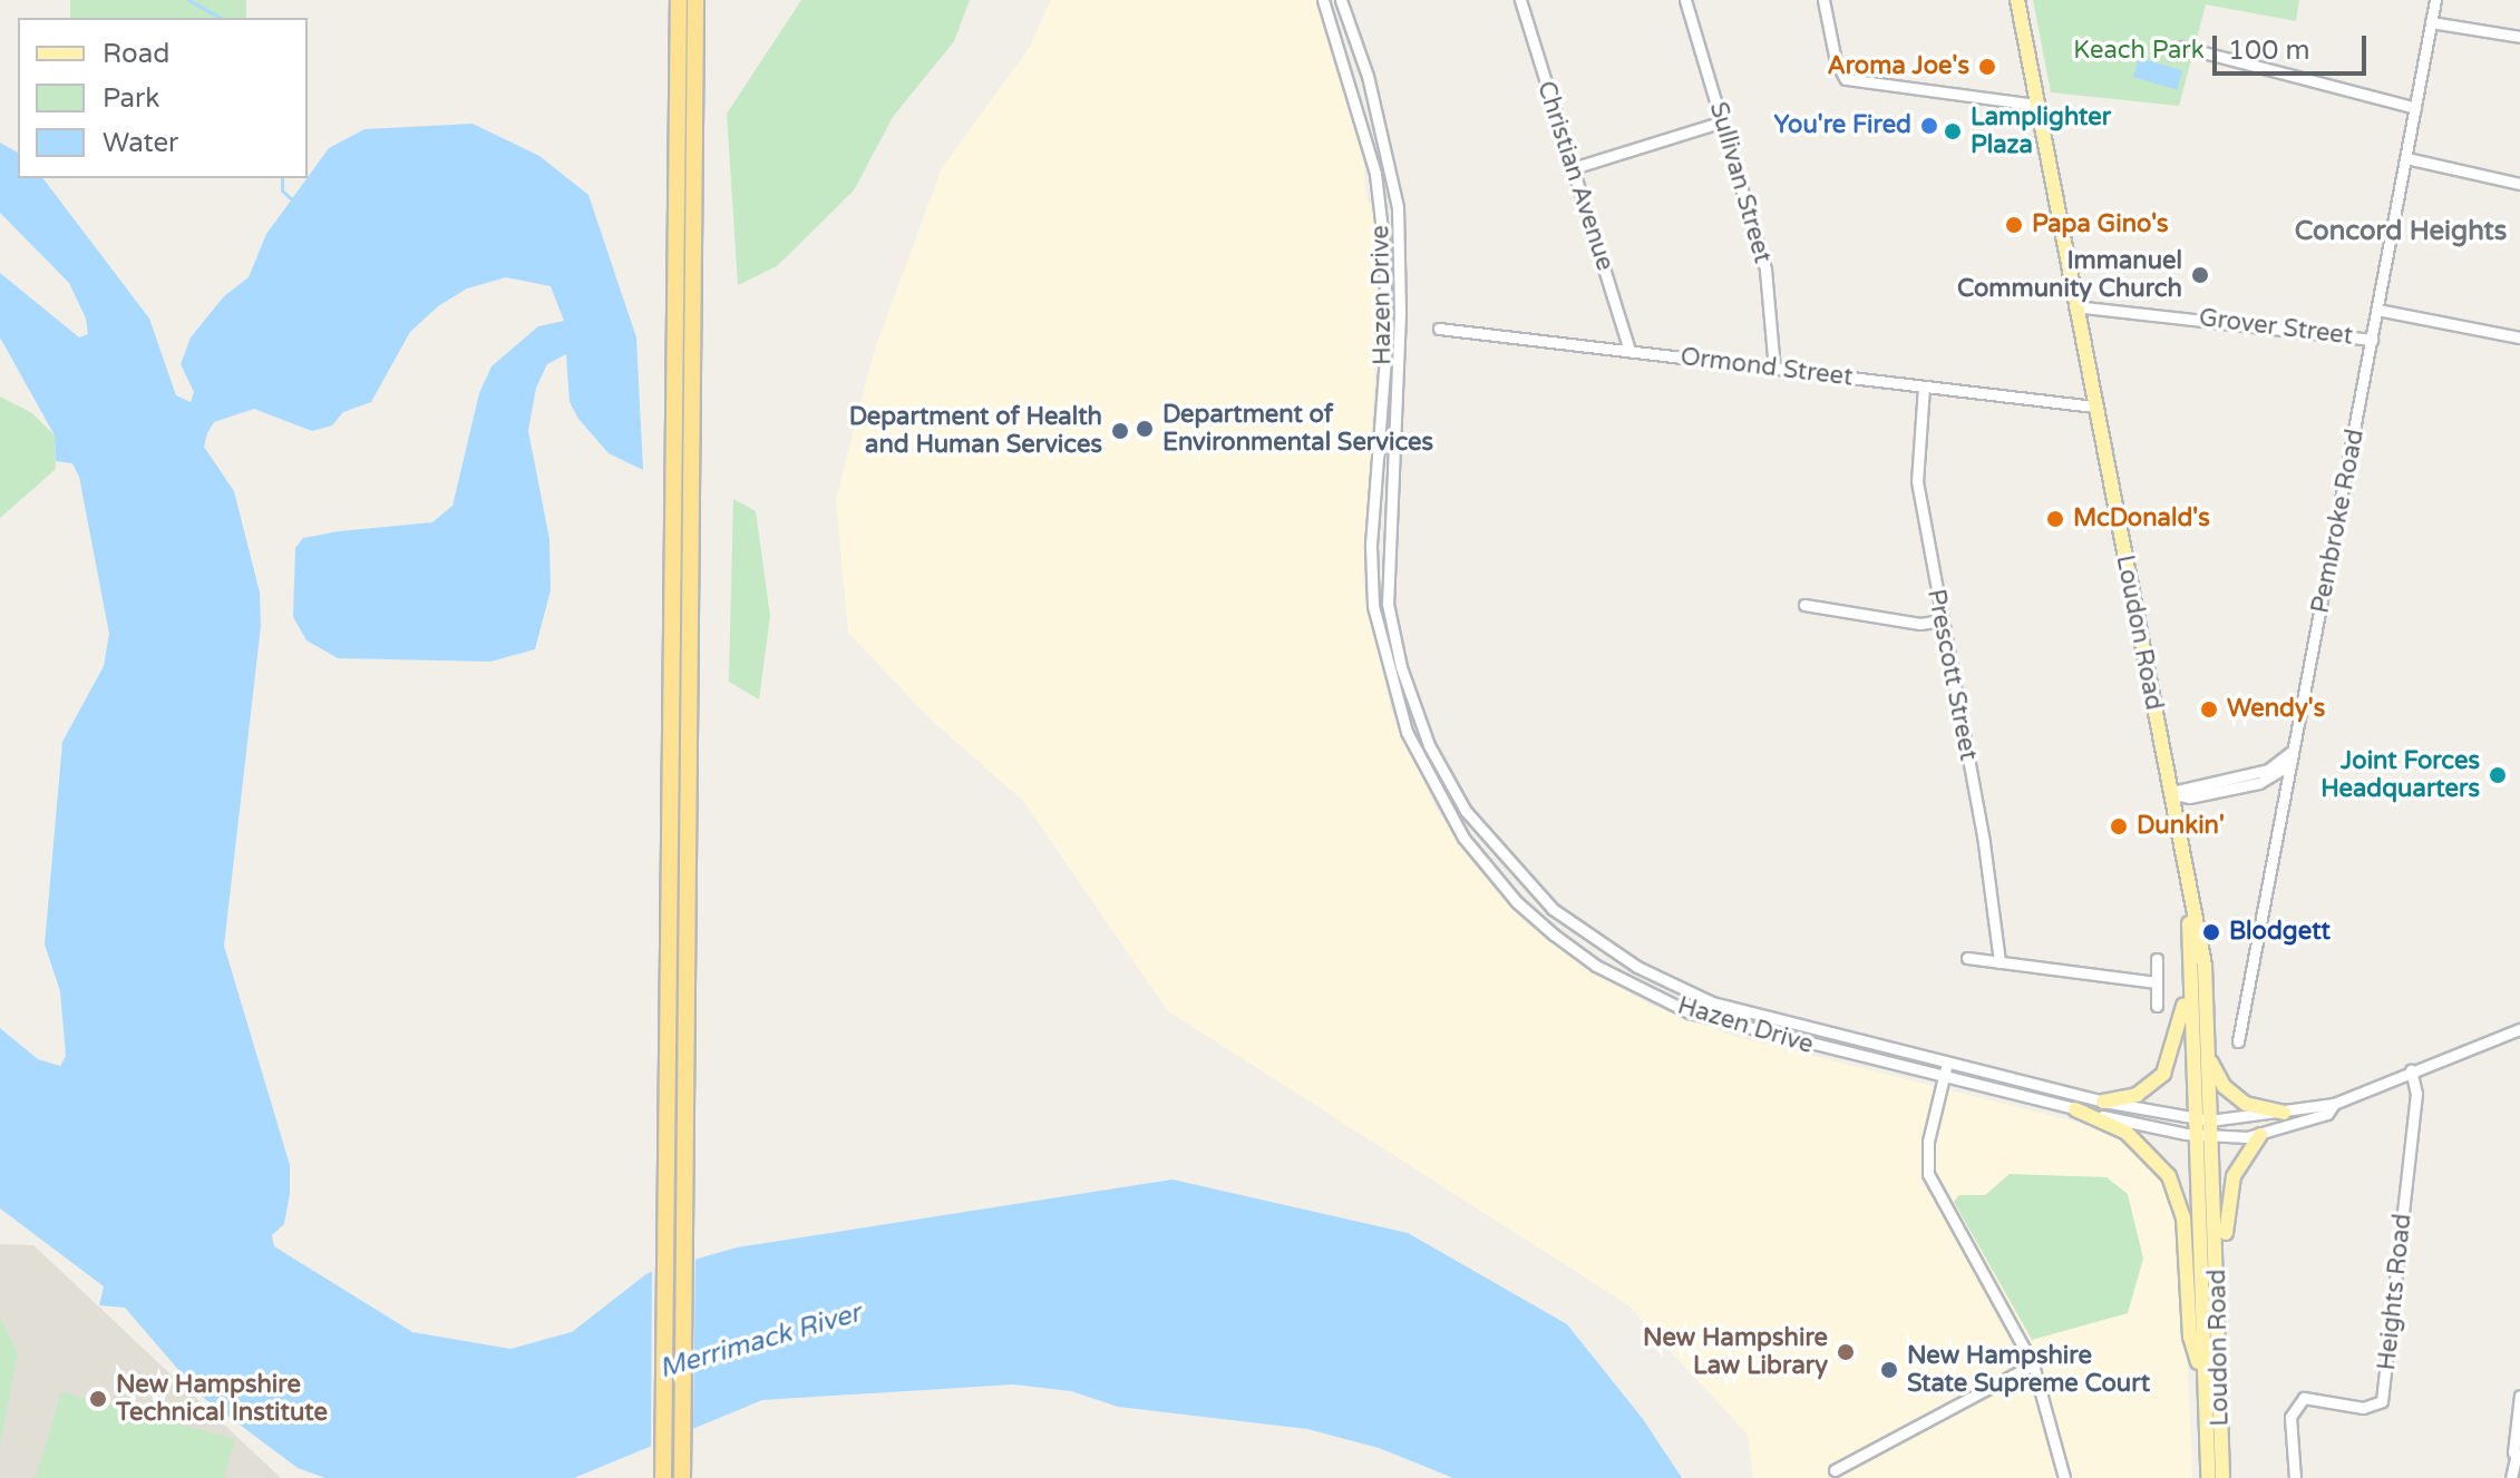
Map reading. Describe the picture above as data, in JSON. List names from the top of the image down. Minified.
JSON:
{"streets":{"main road":["Loudon Road"],"street":["Christian Avenue","Sullivan Street","Hazen Drive","Grover Street","Ormond Street","Pembroke Road","Prescott Street","Heights Road"]},"crossings":[["Christian Avenue","Ormond Street"],["Sullivan Street","Ormond Street"],["Hazen Drive","Loudon Road"],["Grover Street","Pembroke Road"],["Grover Street","Loudon Road"],["Ormond Street","Loudon Road"],["Ormond Street","Prescott Street"]],"districts":["Concord Heights"],"water":["Merrimack River"],"parks":["Keach Park"],"places":["Aroma Joe's","You're Fired","Lamplighter Plaza","Papa Gino's","Immanuel Community Church","Department of Environmental Services","Department of Health and Human Services","McDonald's","Wendy's","Joint Forces Headquarters","Dunkin'","Blodgett","New Hampshire Law Library","New Hampshire State Supreme Court","New Hampshire Technical Institute"],"legend":["Road","Park","Water"],"scale_bar":"100 m"}
